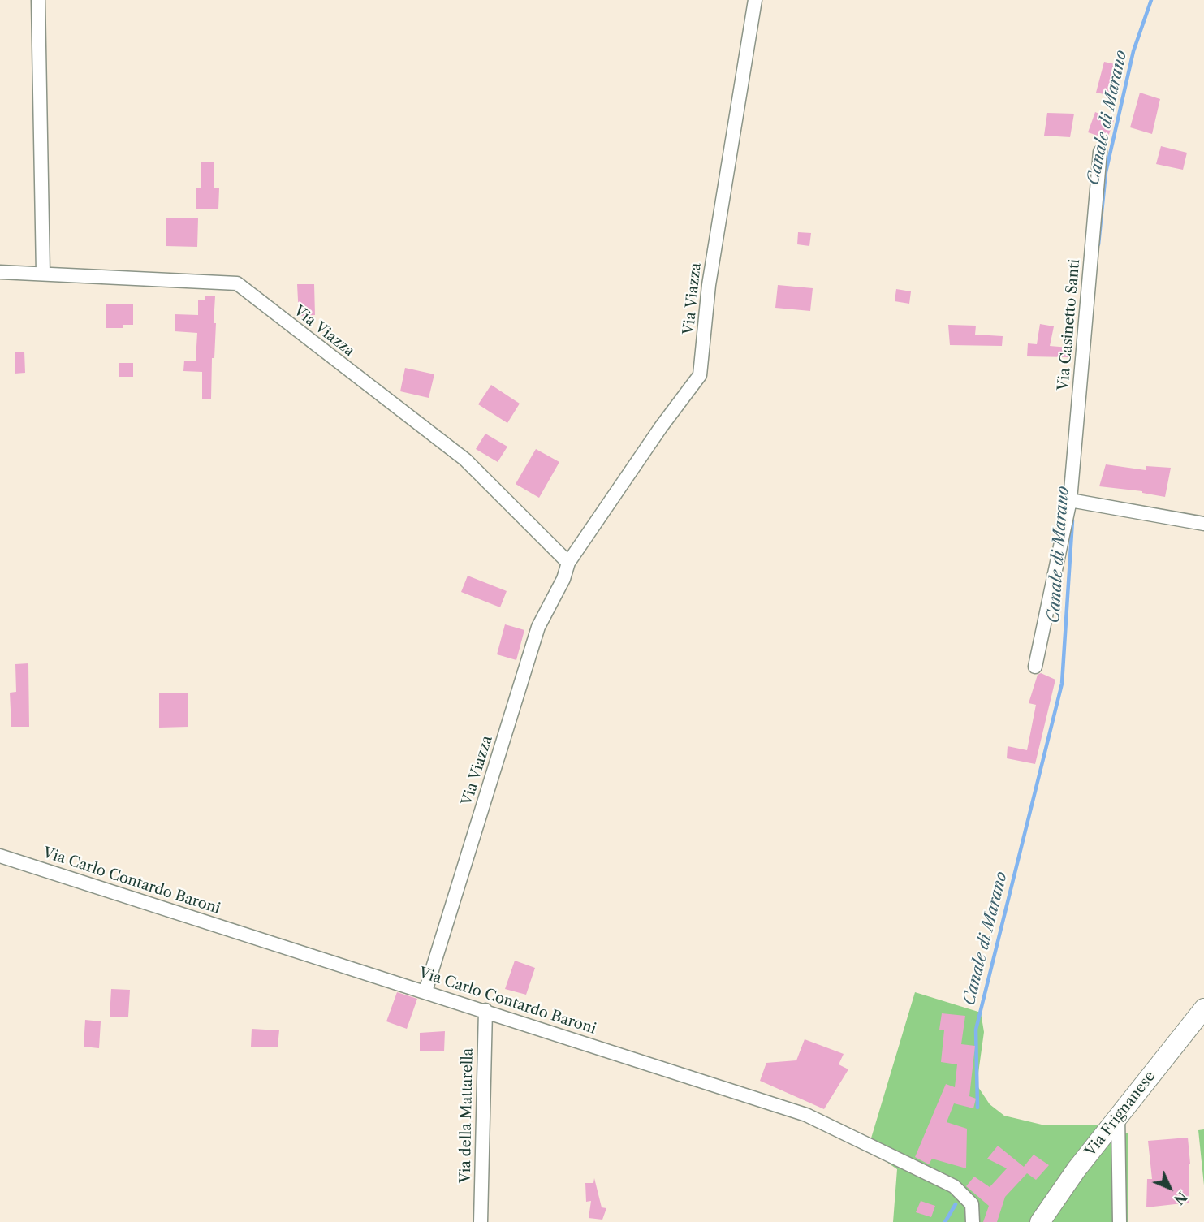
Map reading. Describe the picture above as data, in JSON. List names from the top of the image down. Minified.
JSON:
{"streets":{"main road":["Via Frignanese"],"street":["Via Viazza","Via Casinetto Santi","Via Carlo Contardo Baroni","Via della Mattarella"]},"crossings":[["Via Viazza","Via Carlo Contardo Baroni"],["Via Carlo Contardo Baroni","Via della Mattarella"]],"water":["Canale di Marano"],"north":"bottom right"}
